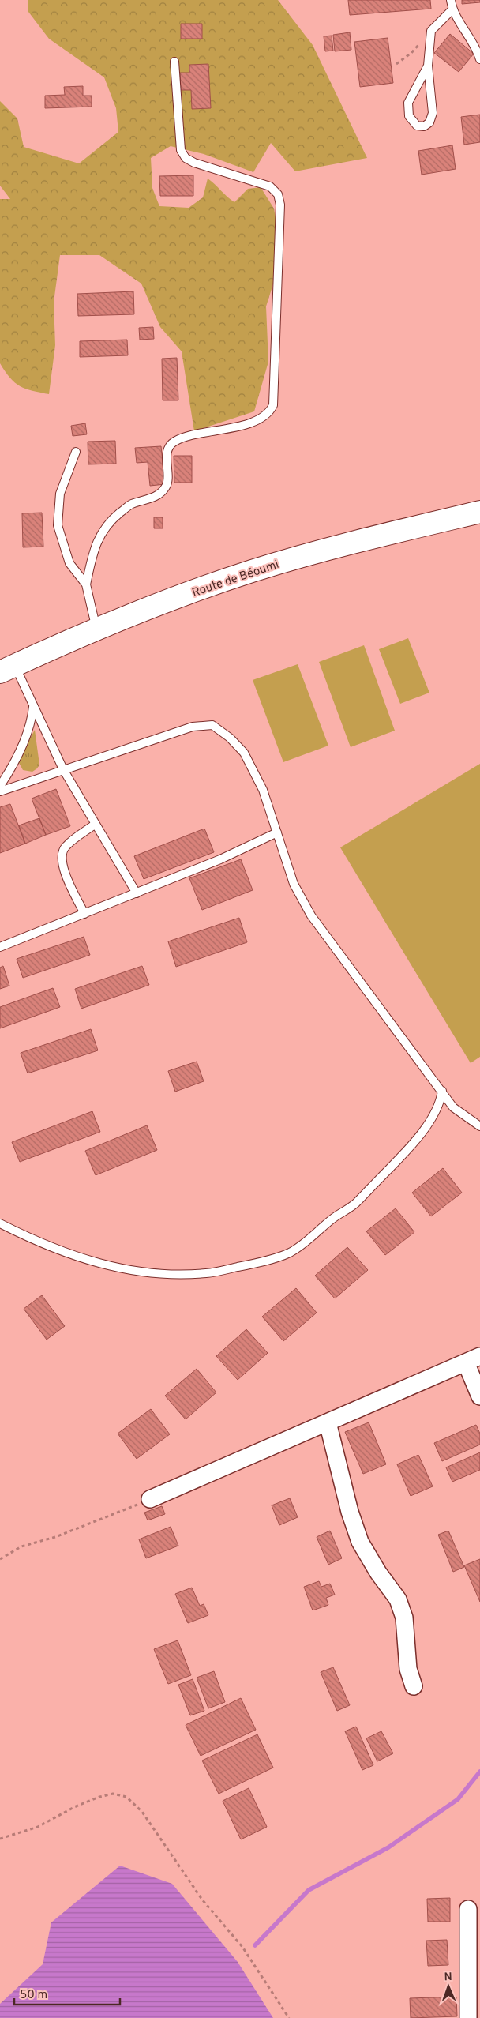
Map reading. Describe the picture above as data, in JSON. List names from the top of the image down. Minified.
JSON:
{"streets":{"main road":["Route de Béoumi"]},"scale_bar":"50 m","north":"top"}
